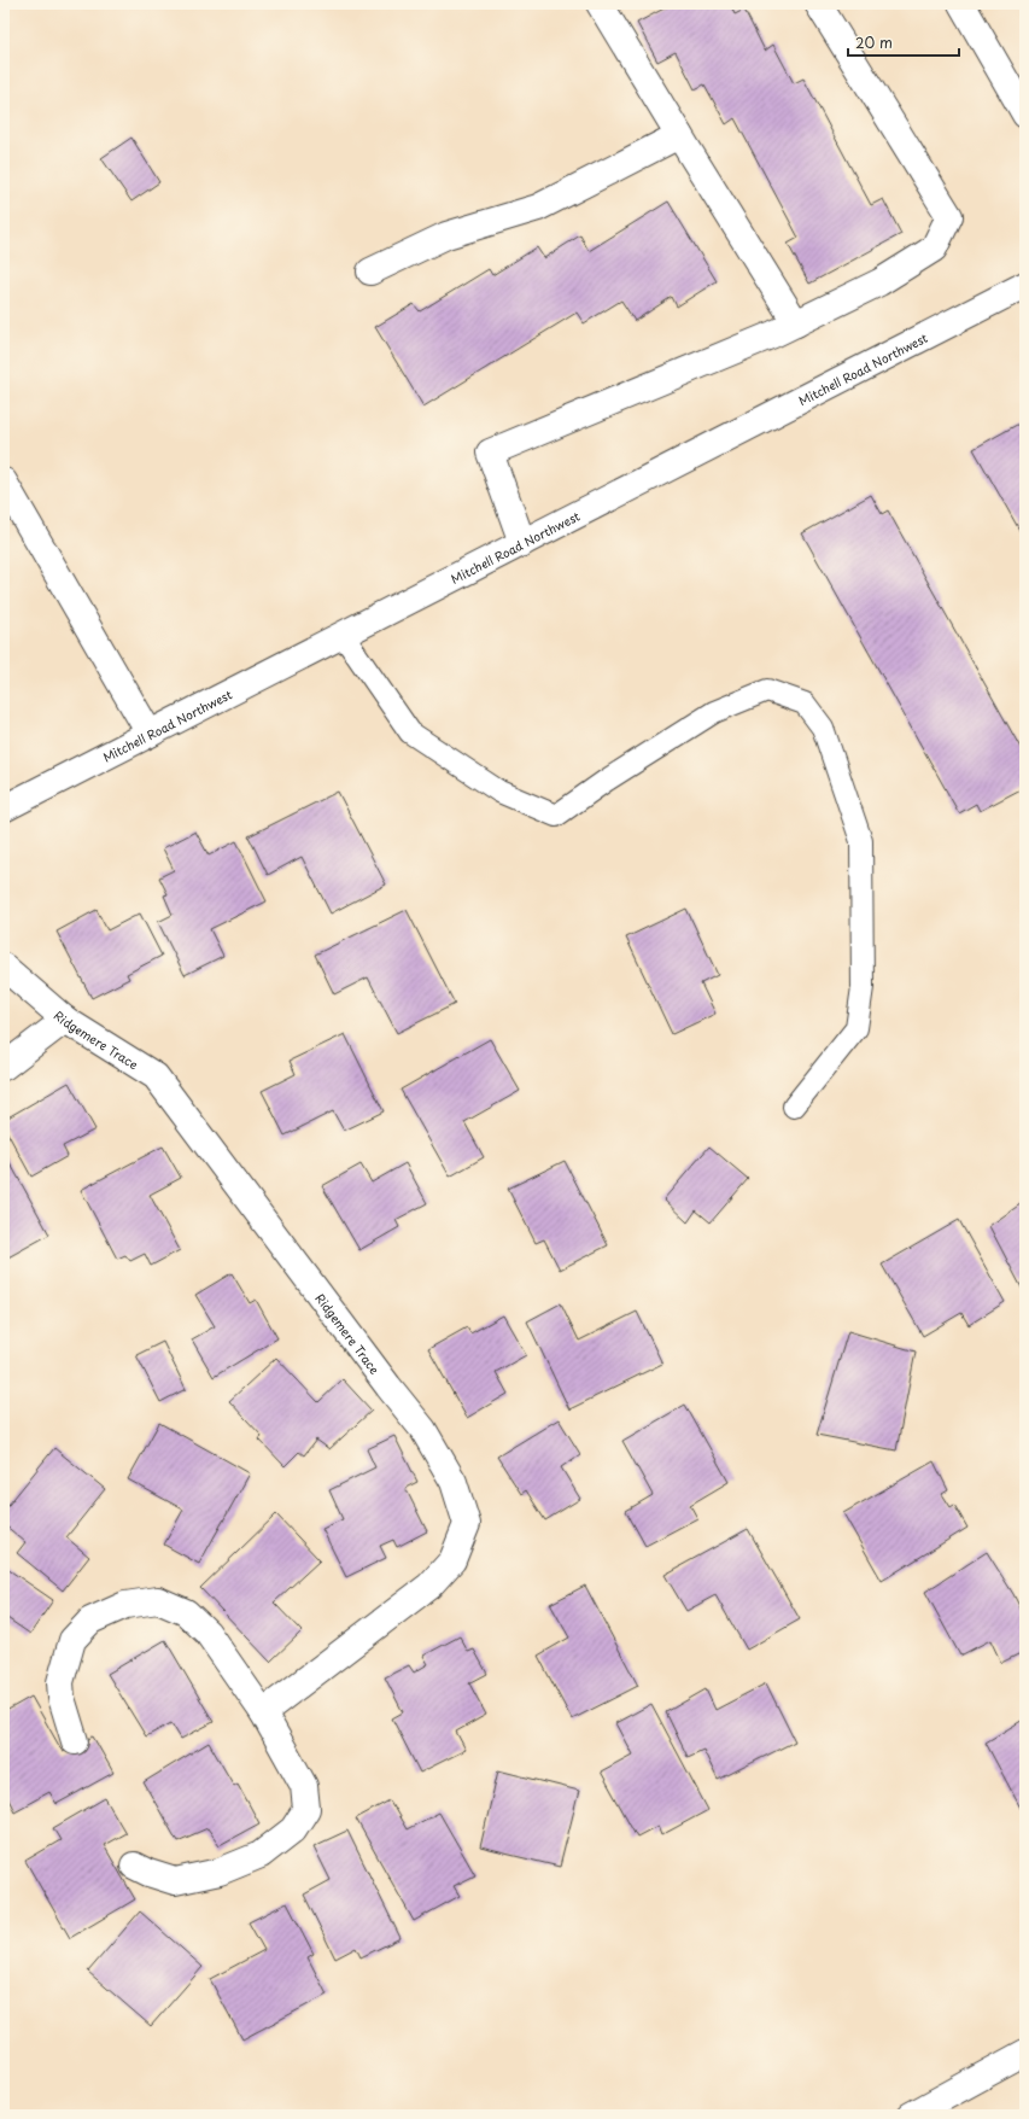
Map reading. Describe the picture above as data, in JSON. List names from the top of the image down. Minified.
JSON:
{"streets":{"street":["Mitchell Road Northwest","Ridgemere Trace"]},"scale_bar":"20 m"}
